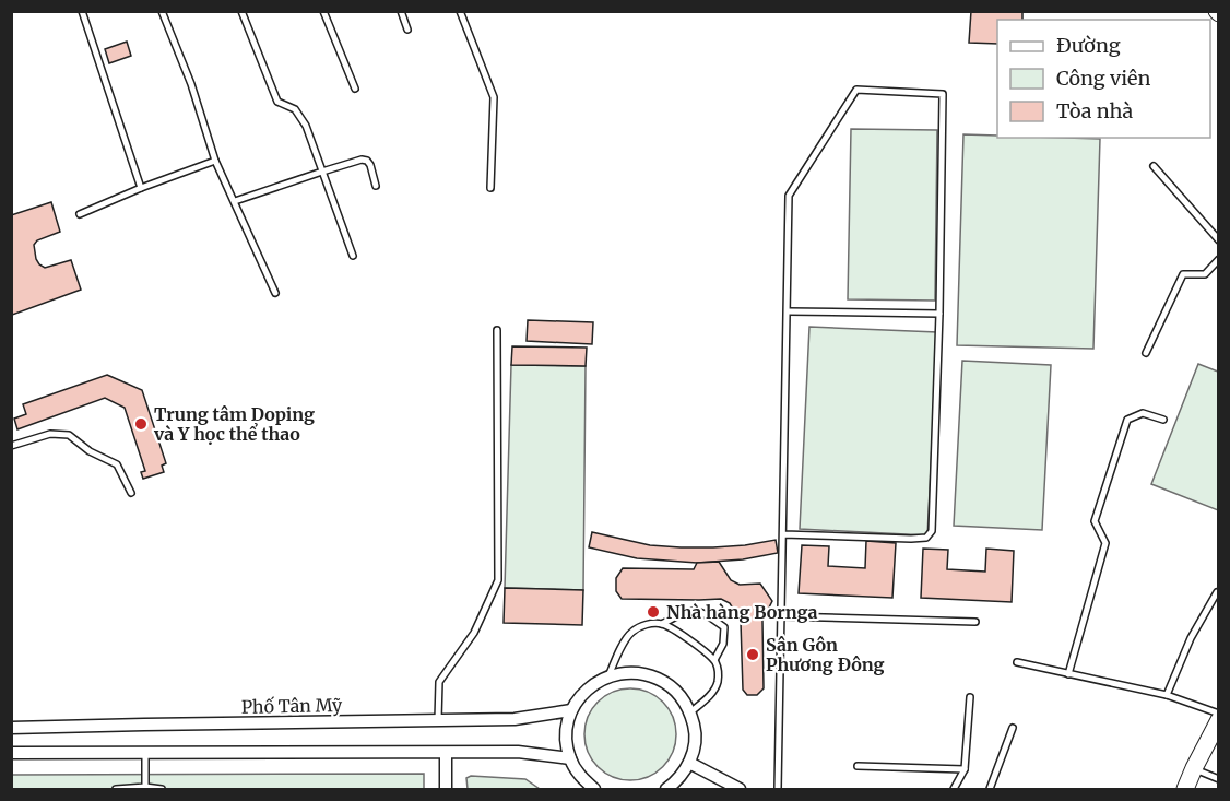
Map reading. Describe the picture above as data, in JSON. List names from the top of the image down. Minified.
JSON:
{"streets":{"street":["Phố Tân Mỹ"]},"places":["Trung tâm Doping và Y học thể thao","Nhà hàng Bornga","Sân Gôn Phương Đông"],"legend":["Đường","Công viên","Tòa nhà"]}
